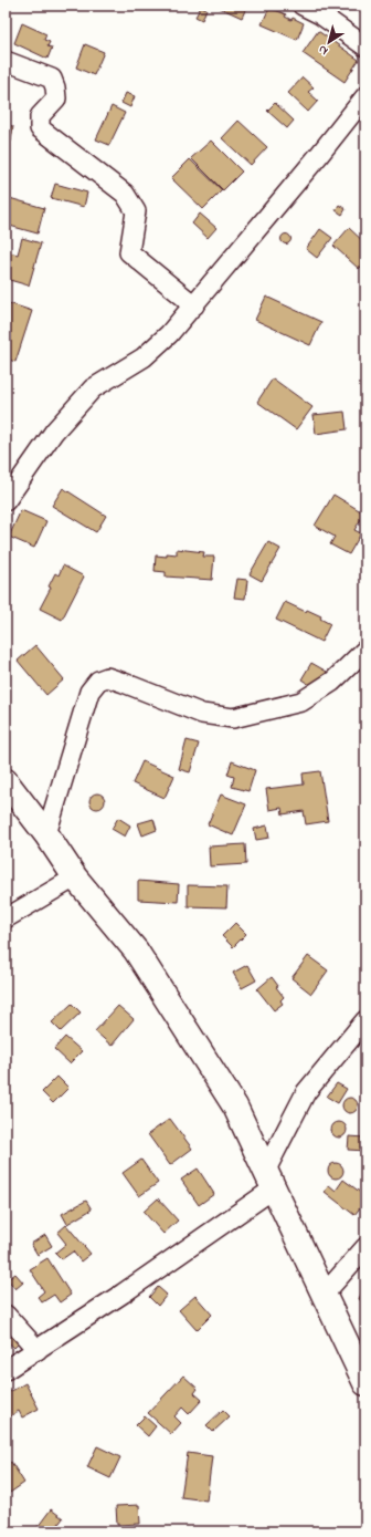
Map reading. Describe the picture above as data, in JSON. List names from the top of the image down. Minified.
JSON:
{"north":"bottom left"}
